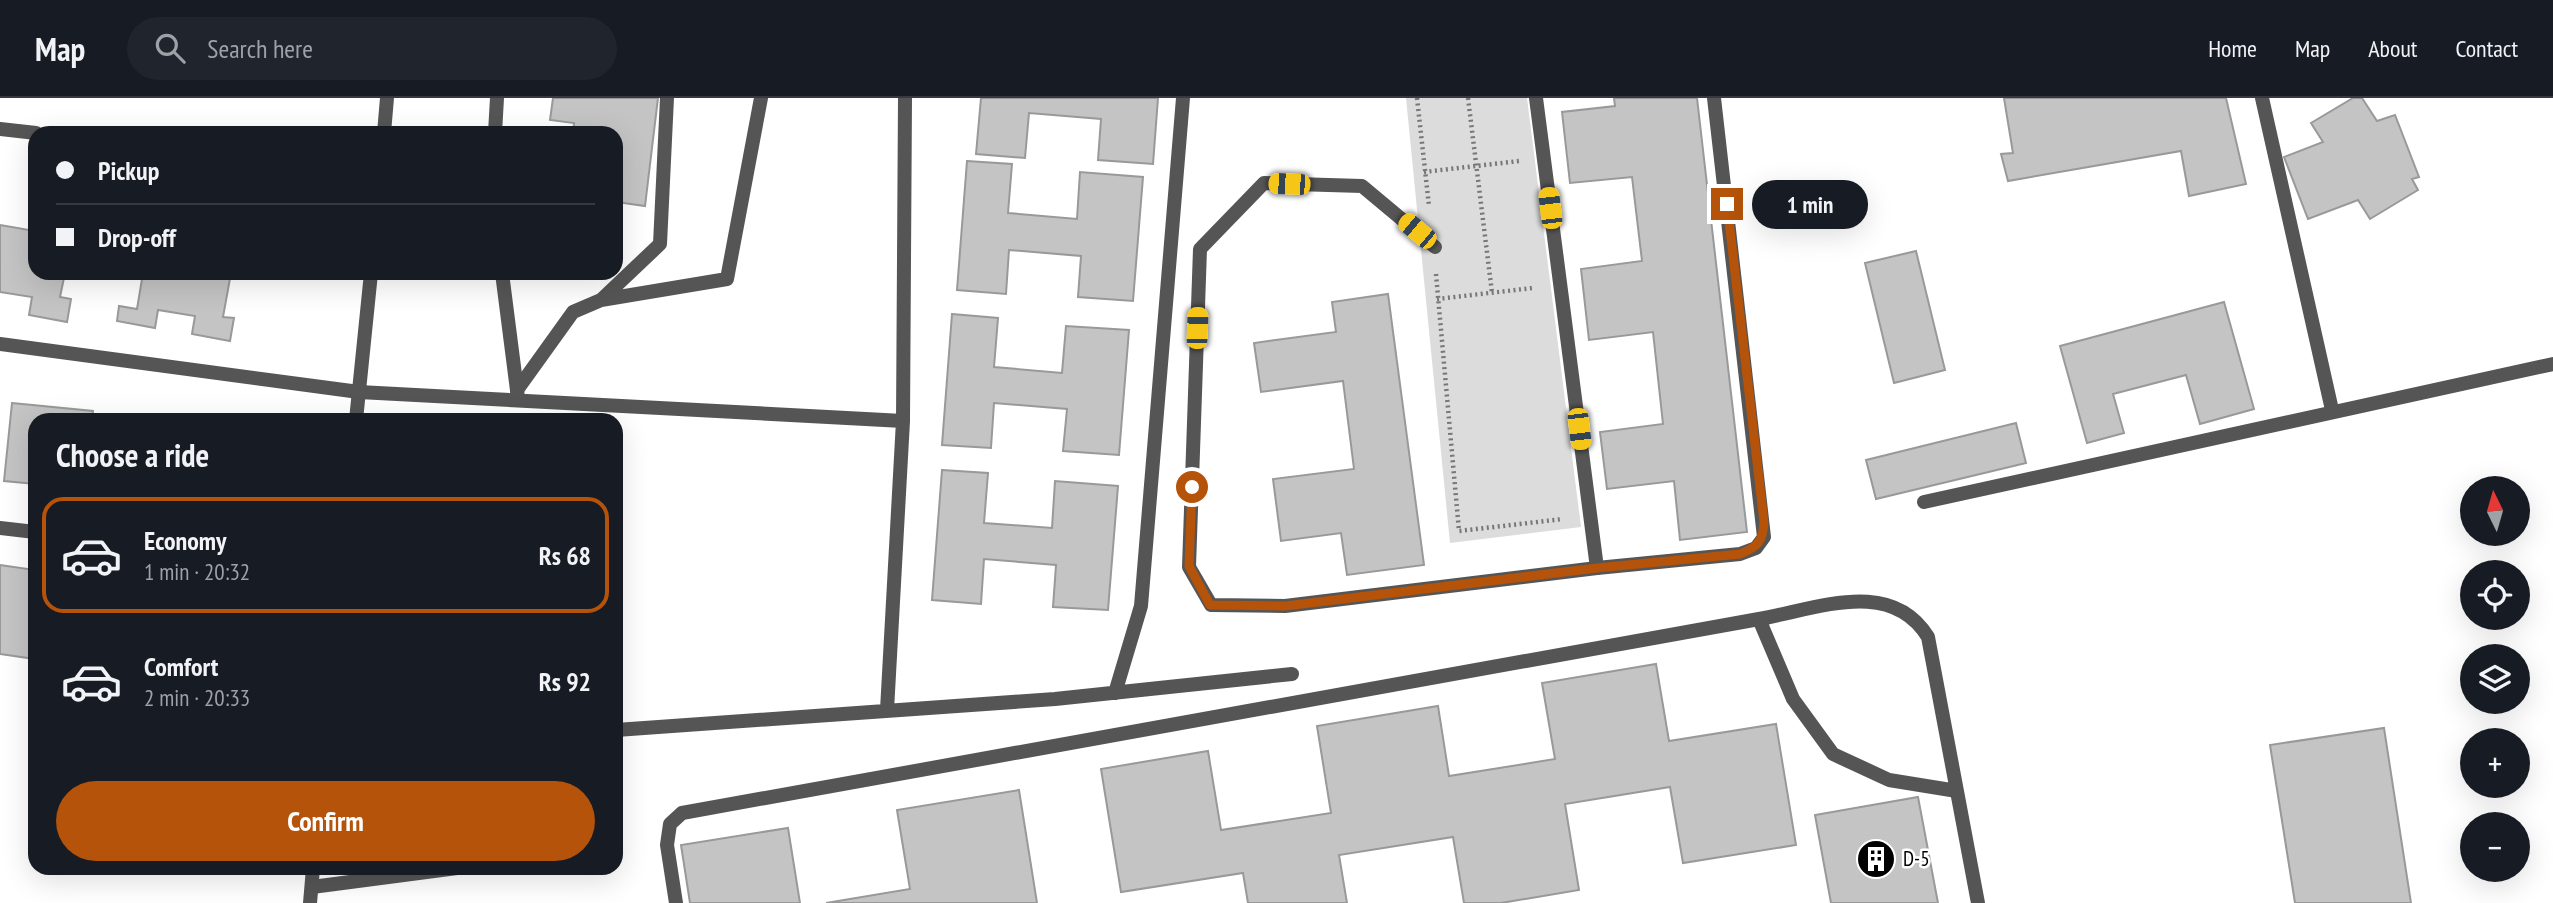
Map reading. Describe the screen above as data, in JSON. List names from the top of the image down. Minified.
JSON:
{"places":{"building":["D-5"]},"north":"top","page":{"header":"Map","search":"Search here","nav":["Home","Map","About","Contact"],"banner":["Pickup","Drop-off"],"bubble":"1 min","heading":"Choose a ride","map_buttons":["+","−"],"list":[{"name":"Economy","note":"1 min · 20:32","value":"Rs 68"},{"name":"Comfort","note":"2 min · 20:33","value":"Rs 92"}],"buttons":"Confirm"}}
